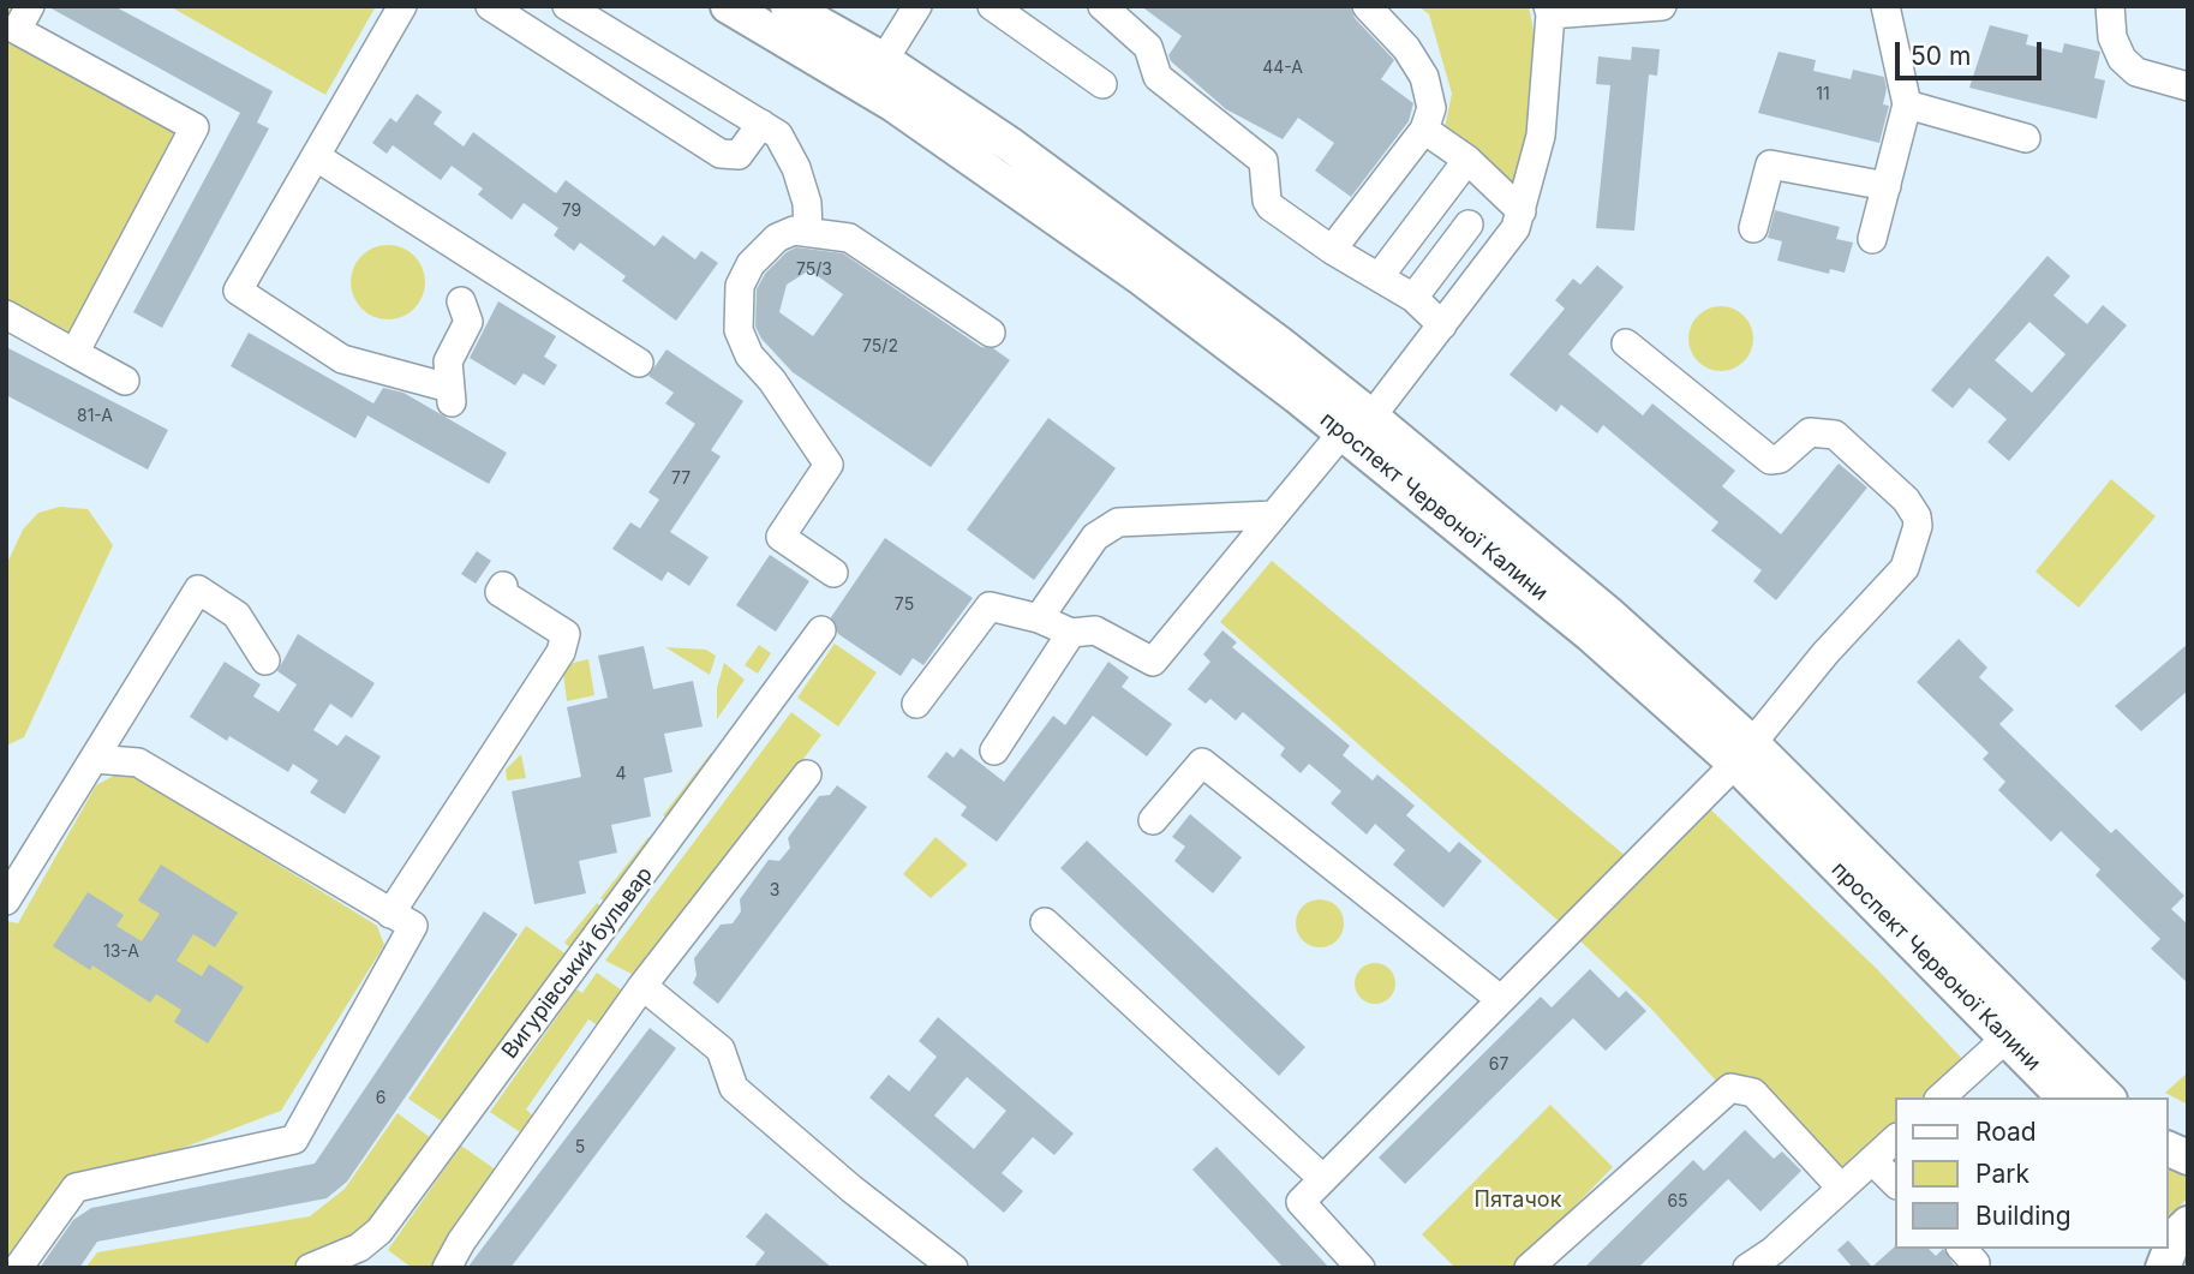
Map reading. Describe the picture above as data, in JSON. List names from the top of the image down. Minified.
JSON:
{"streets":{"main road":["проспект Червоної Калини"],"street":["Вигурівський бульвар"]},"parks":["Пятачок"],"house_numbers":["44-А","11","79","75/3","75/2","81-А","77","75","4","3","13-А","67","6","5","65"],"legend":["Road","Park","Building"],"scale_bar":"50 m"}
